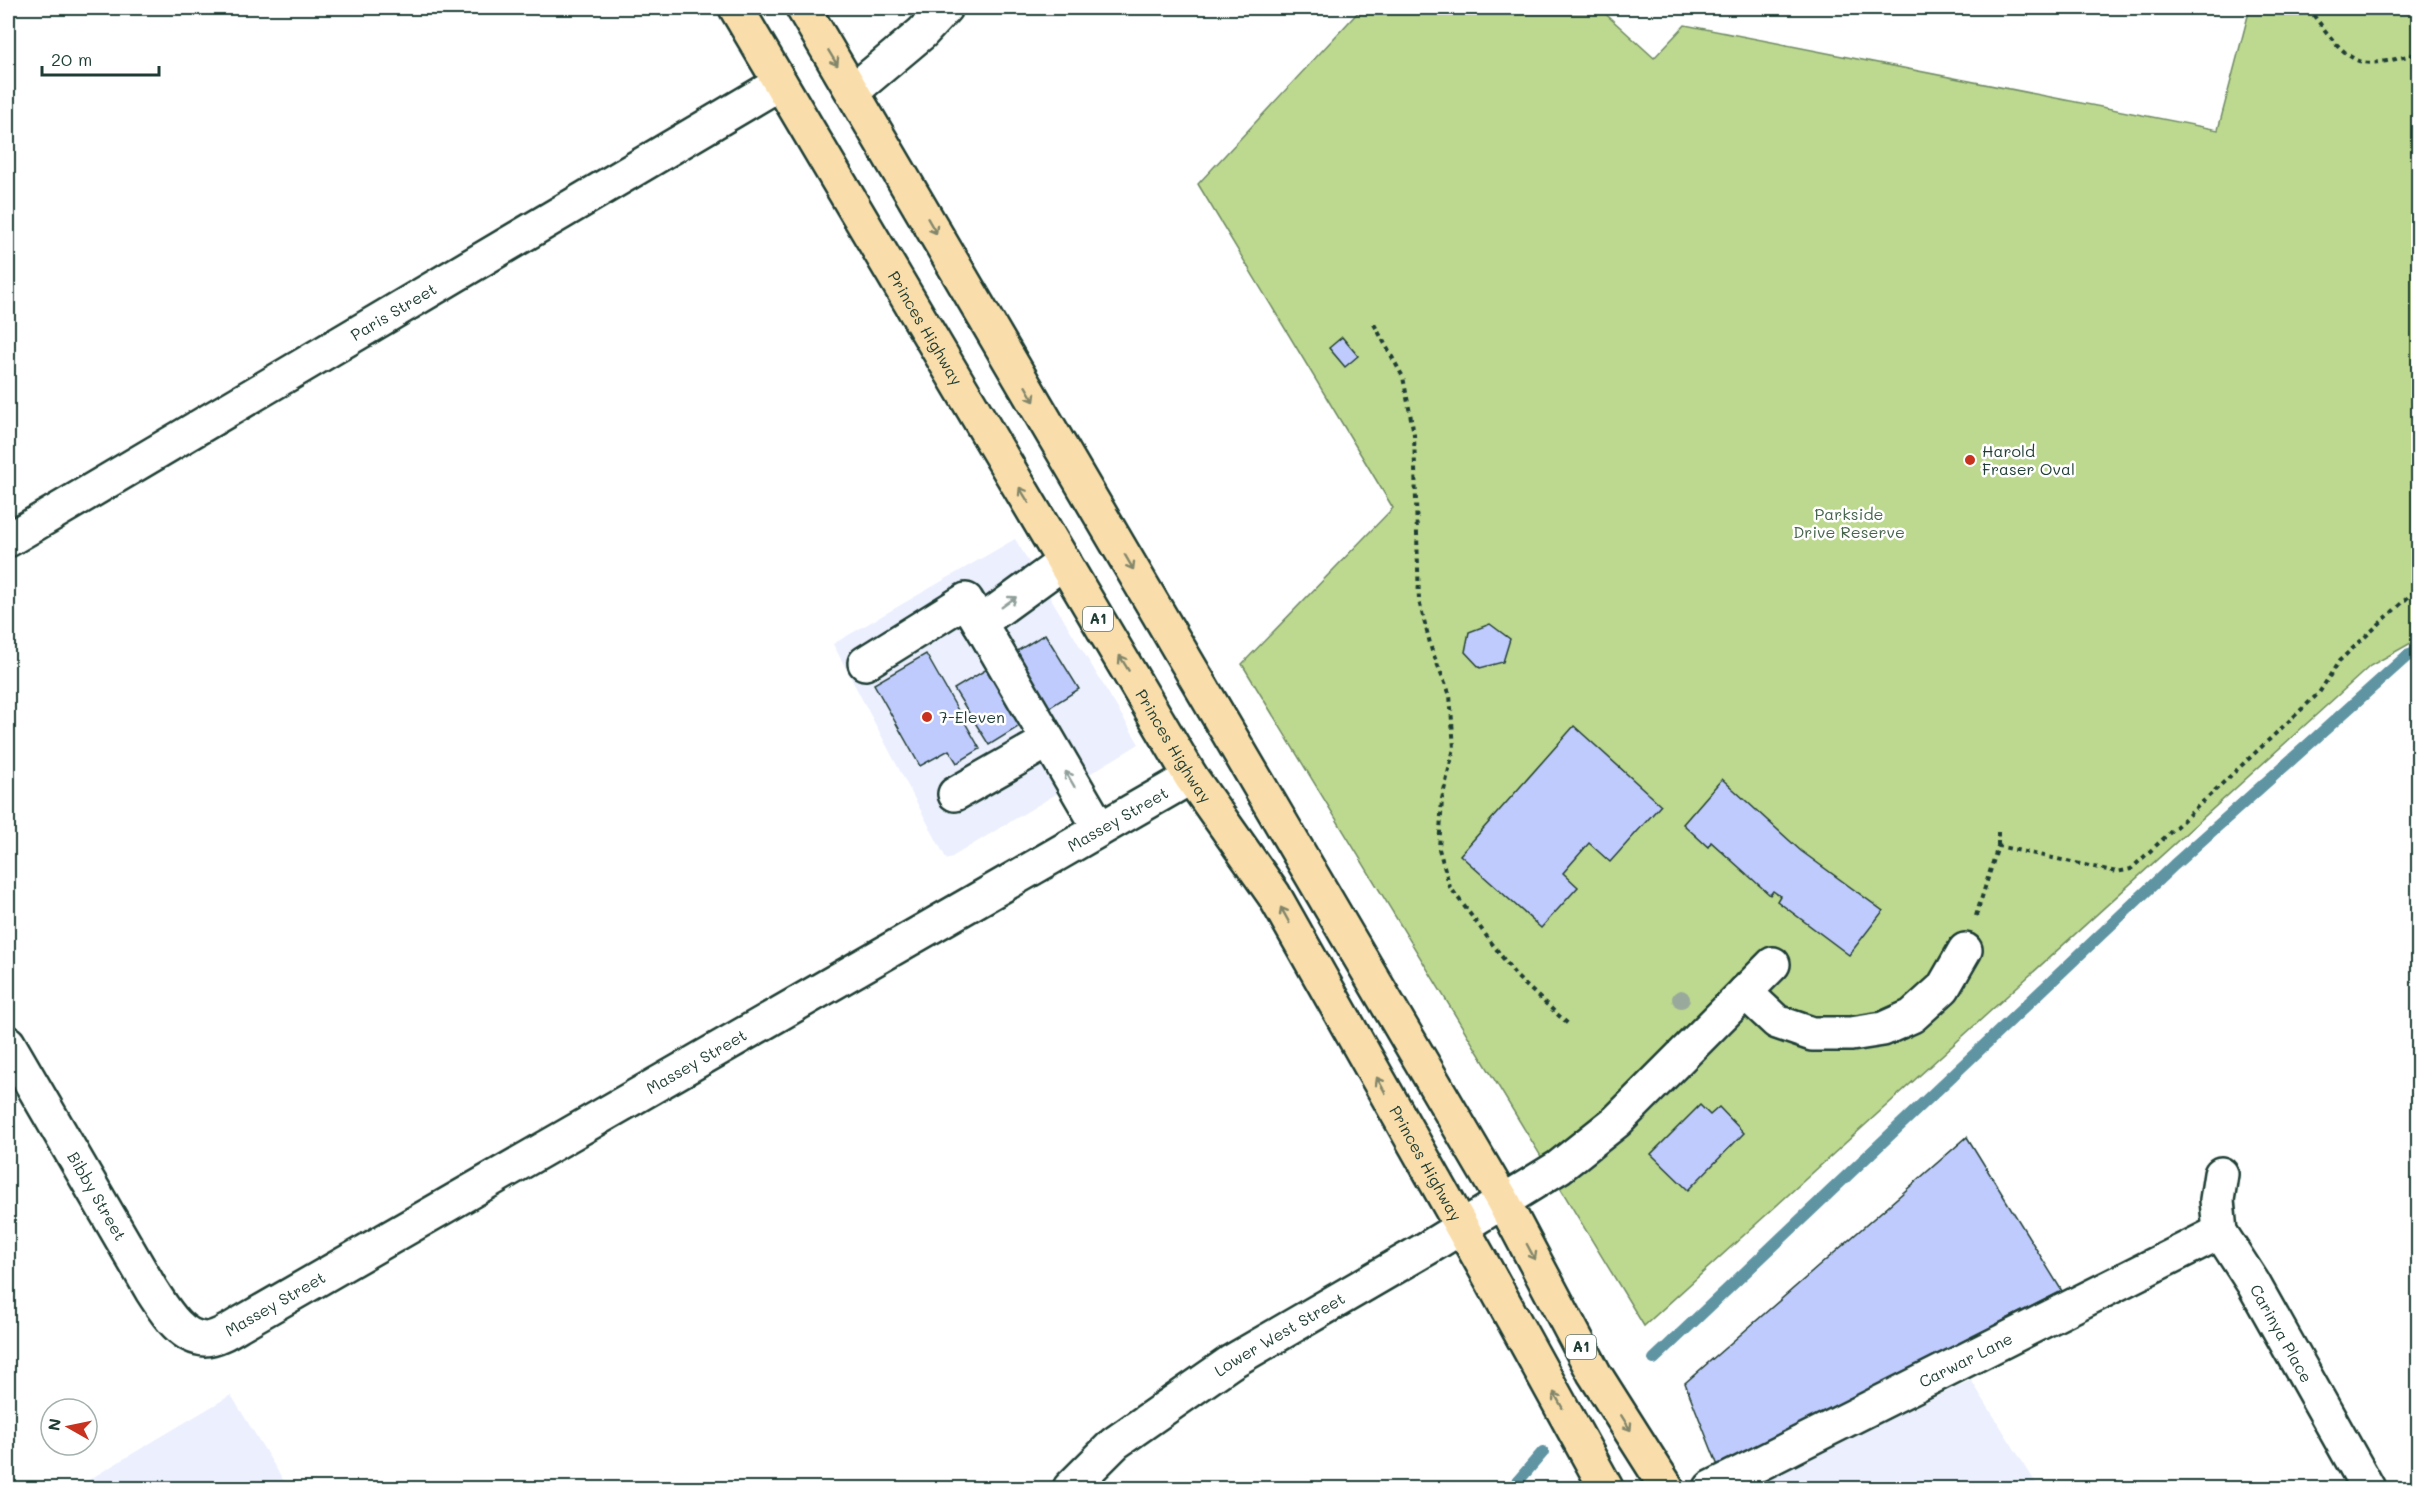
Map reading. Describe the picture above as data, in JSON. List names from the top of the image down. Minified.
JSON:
{"streets":{"highway":["Princes Highway","A1"],"street":["Paris Street","Massey Street","Bibby Street","Carinya Place","Lower West Street","Carwar Lane"]},"crossings":[["Paris Street","Princes Highway"],["Princes Highway","Massey Street"],["Princes Highway","Lower West Street"],["A1","Lower West Street"],["Massey Street","Bibby Street"],["Carinya Place","Carwar Lane"]],"parks":["Parkside Drive Reserve"],"places":["Harold Fraser Oval","7-Eleven"],"scale_bar":"20 m","north":"left"}
